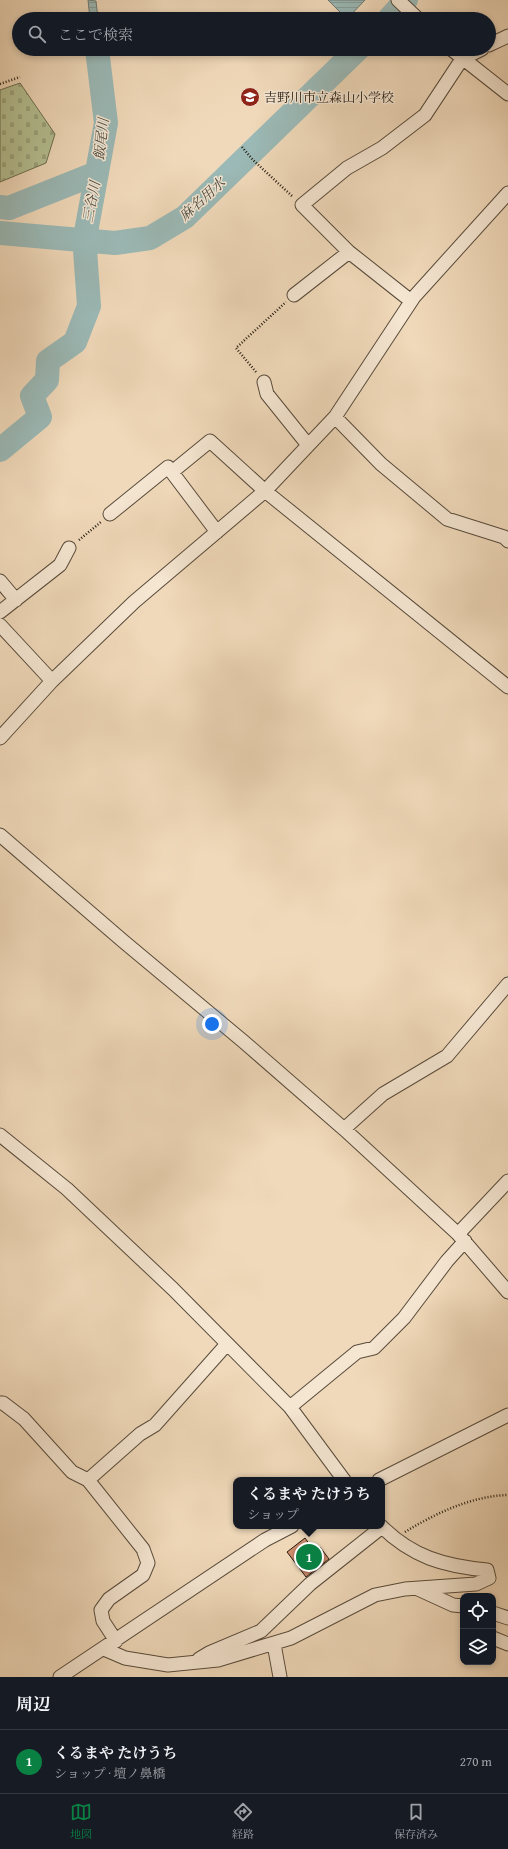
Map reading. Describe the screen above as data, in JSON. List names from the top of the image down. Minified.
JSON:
{"water":["飯尾川","麻名用水","三谷川"],"places":{"school or university":["吉野川市立森山小学校"]},"page":{"search":"ここで検索","popup":["くるまや たけうち","ショップ"],"pins":"1","heading":"周辺","list":[{"mark":"1","name":"くるまや たけうち","note":"ショップ · 壇ノ鼻橋","value":"270 m"}],"nav":["地図","経路","保存済み"]}}
